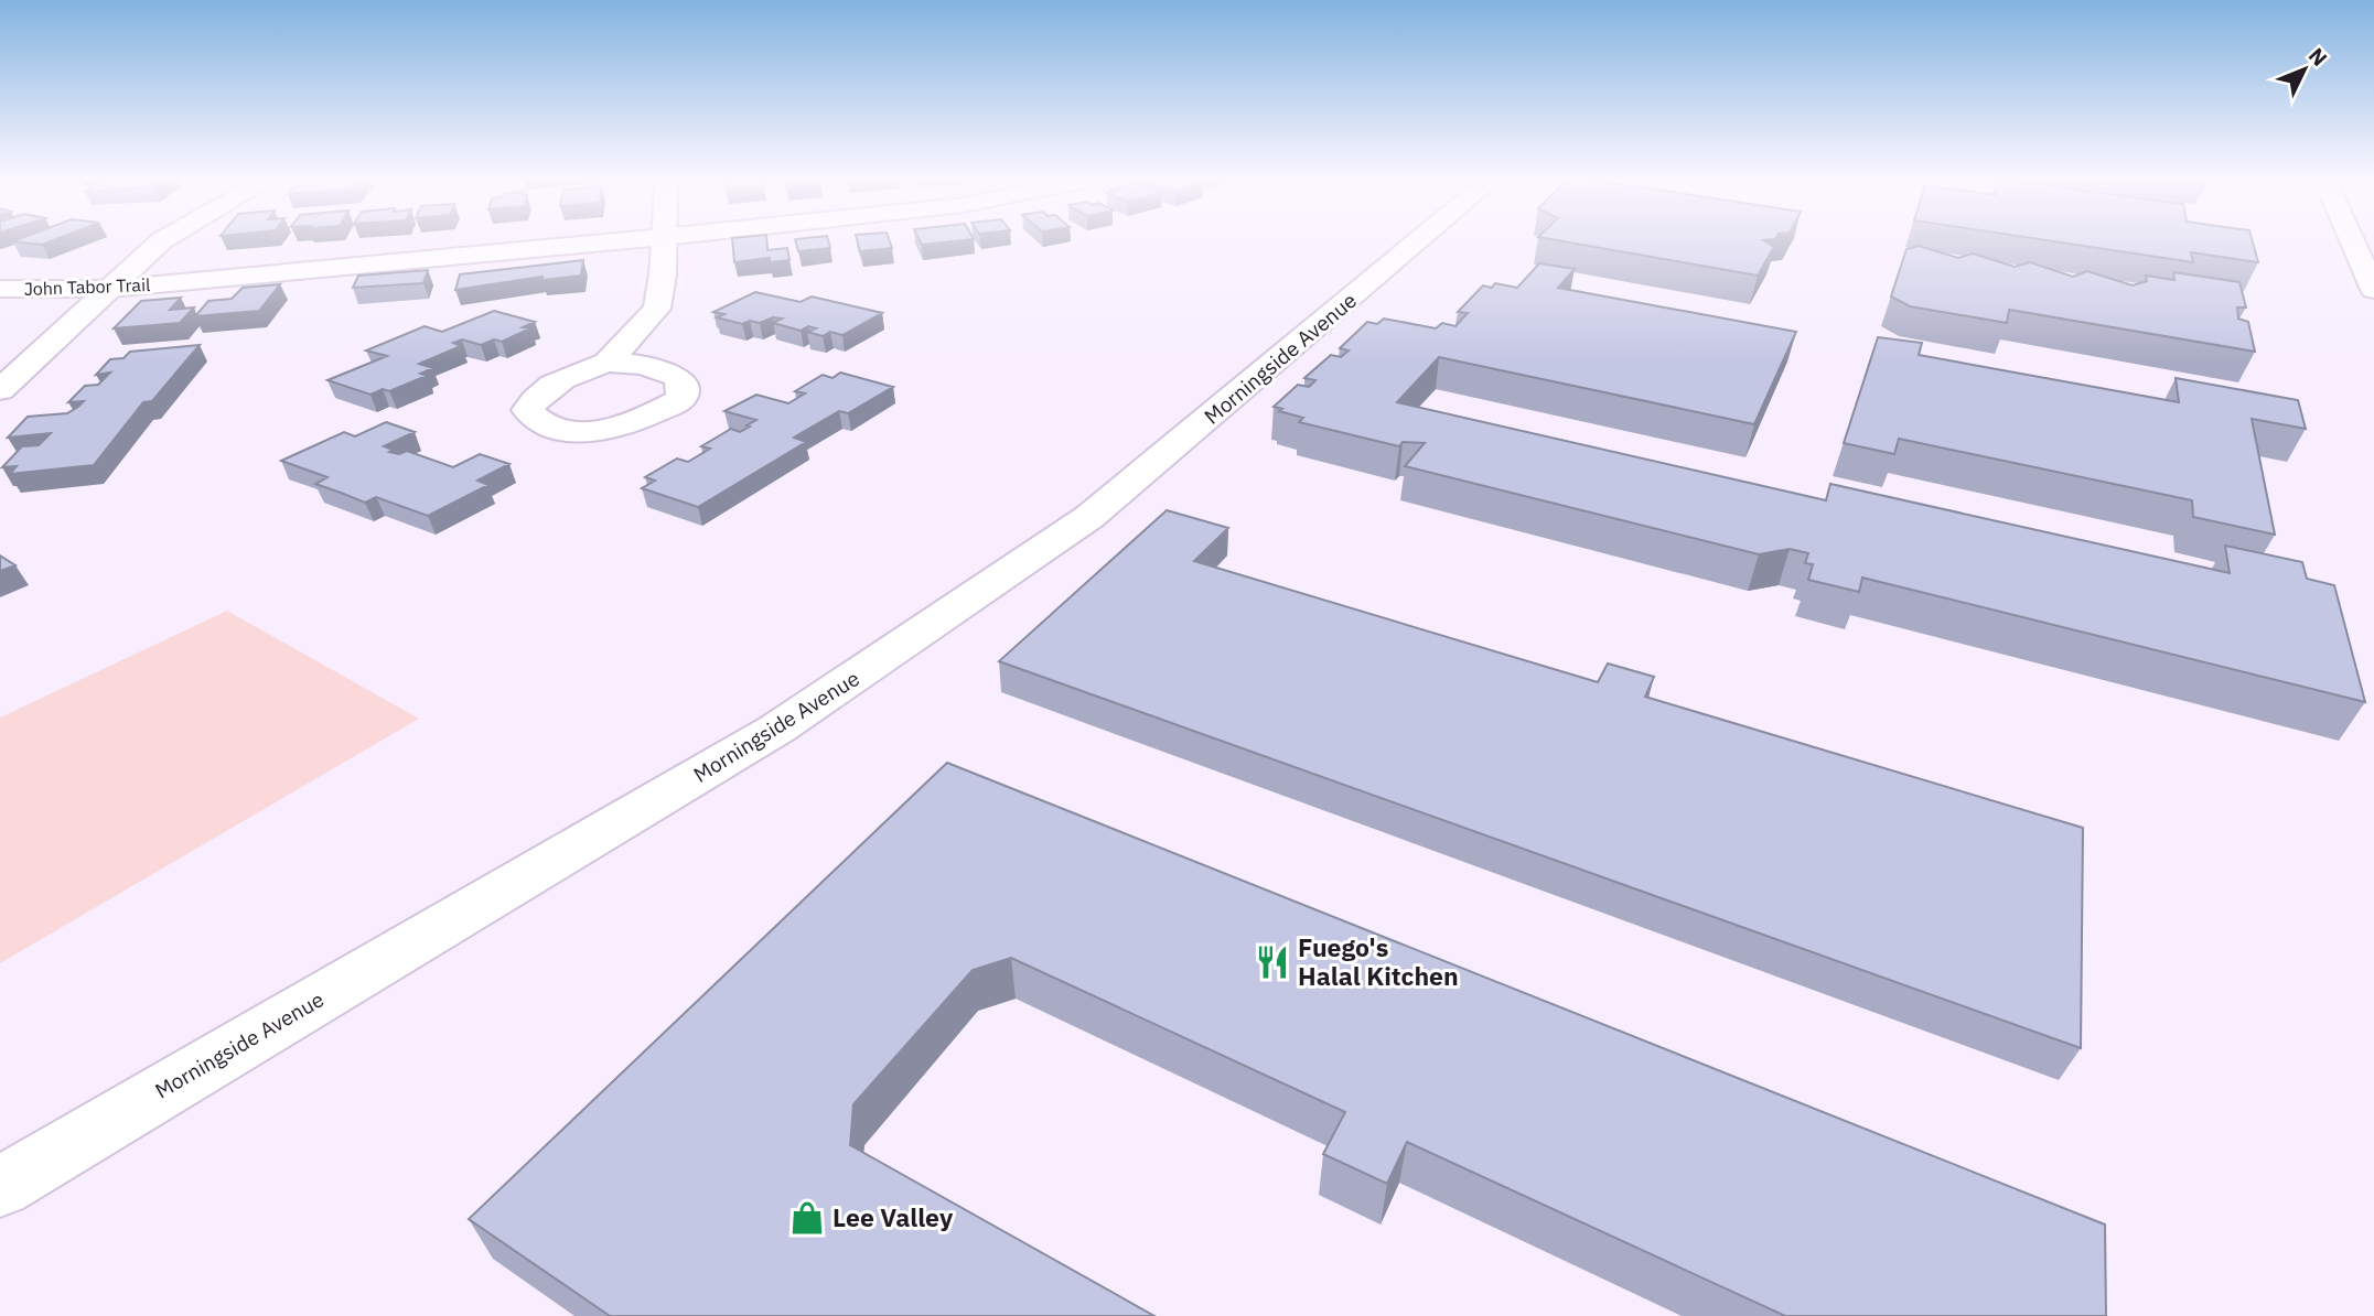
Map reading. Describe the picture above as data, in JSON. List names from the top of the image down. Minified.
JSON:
{"streets":{"street":["John Tabor Trail","Morningside Avenue"]},"places":{"restaurant":["Fuego's Halal Kitchen"],"shop":["Lee Valley"]},"north":"top right"}
